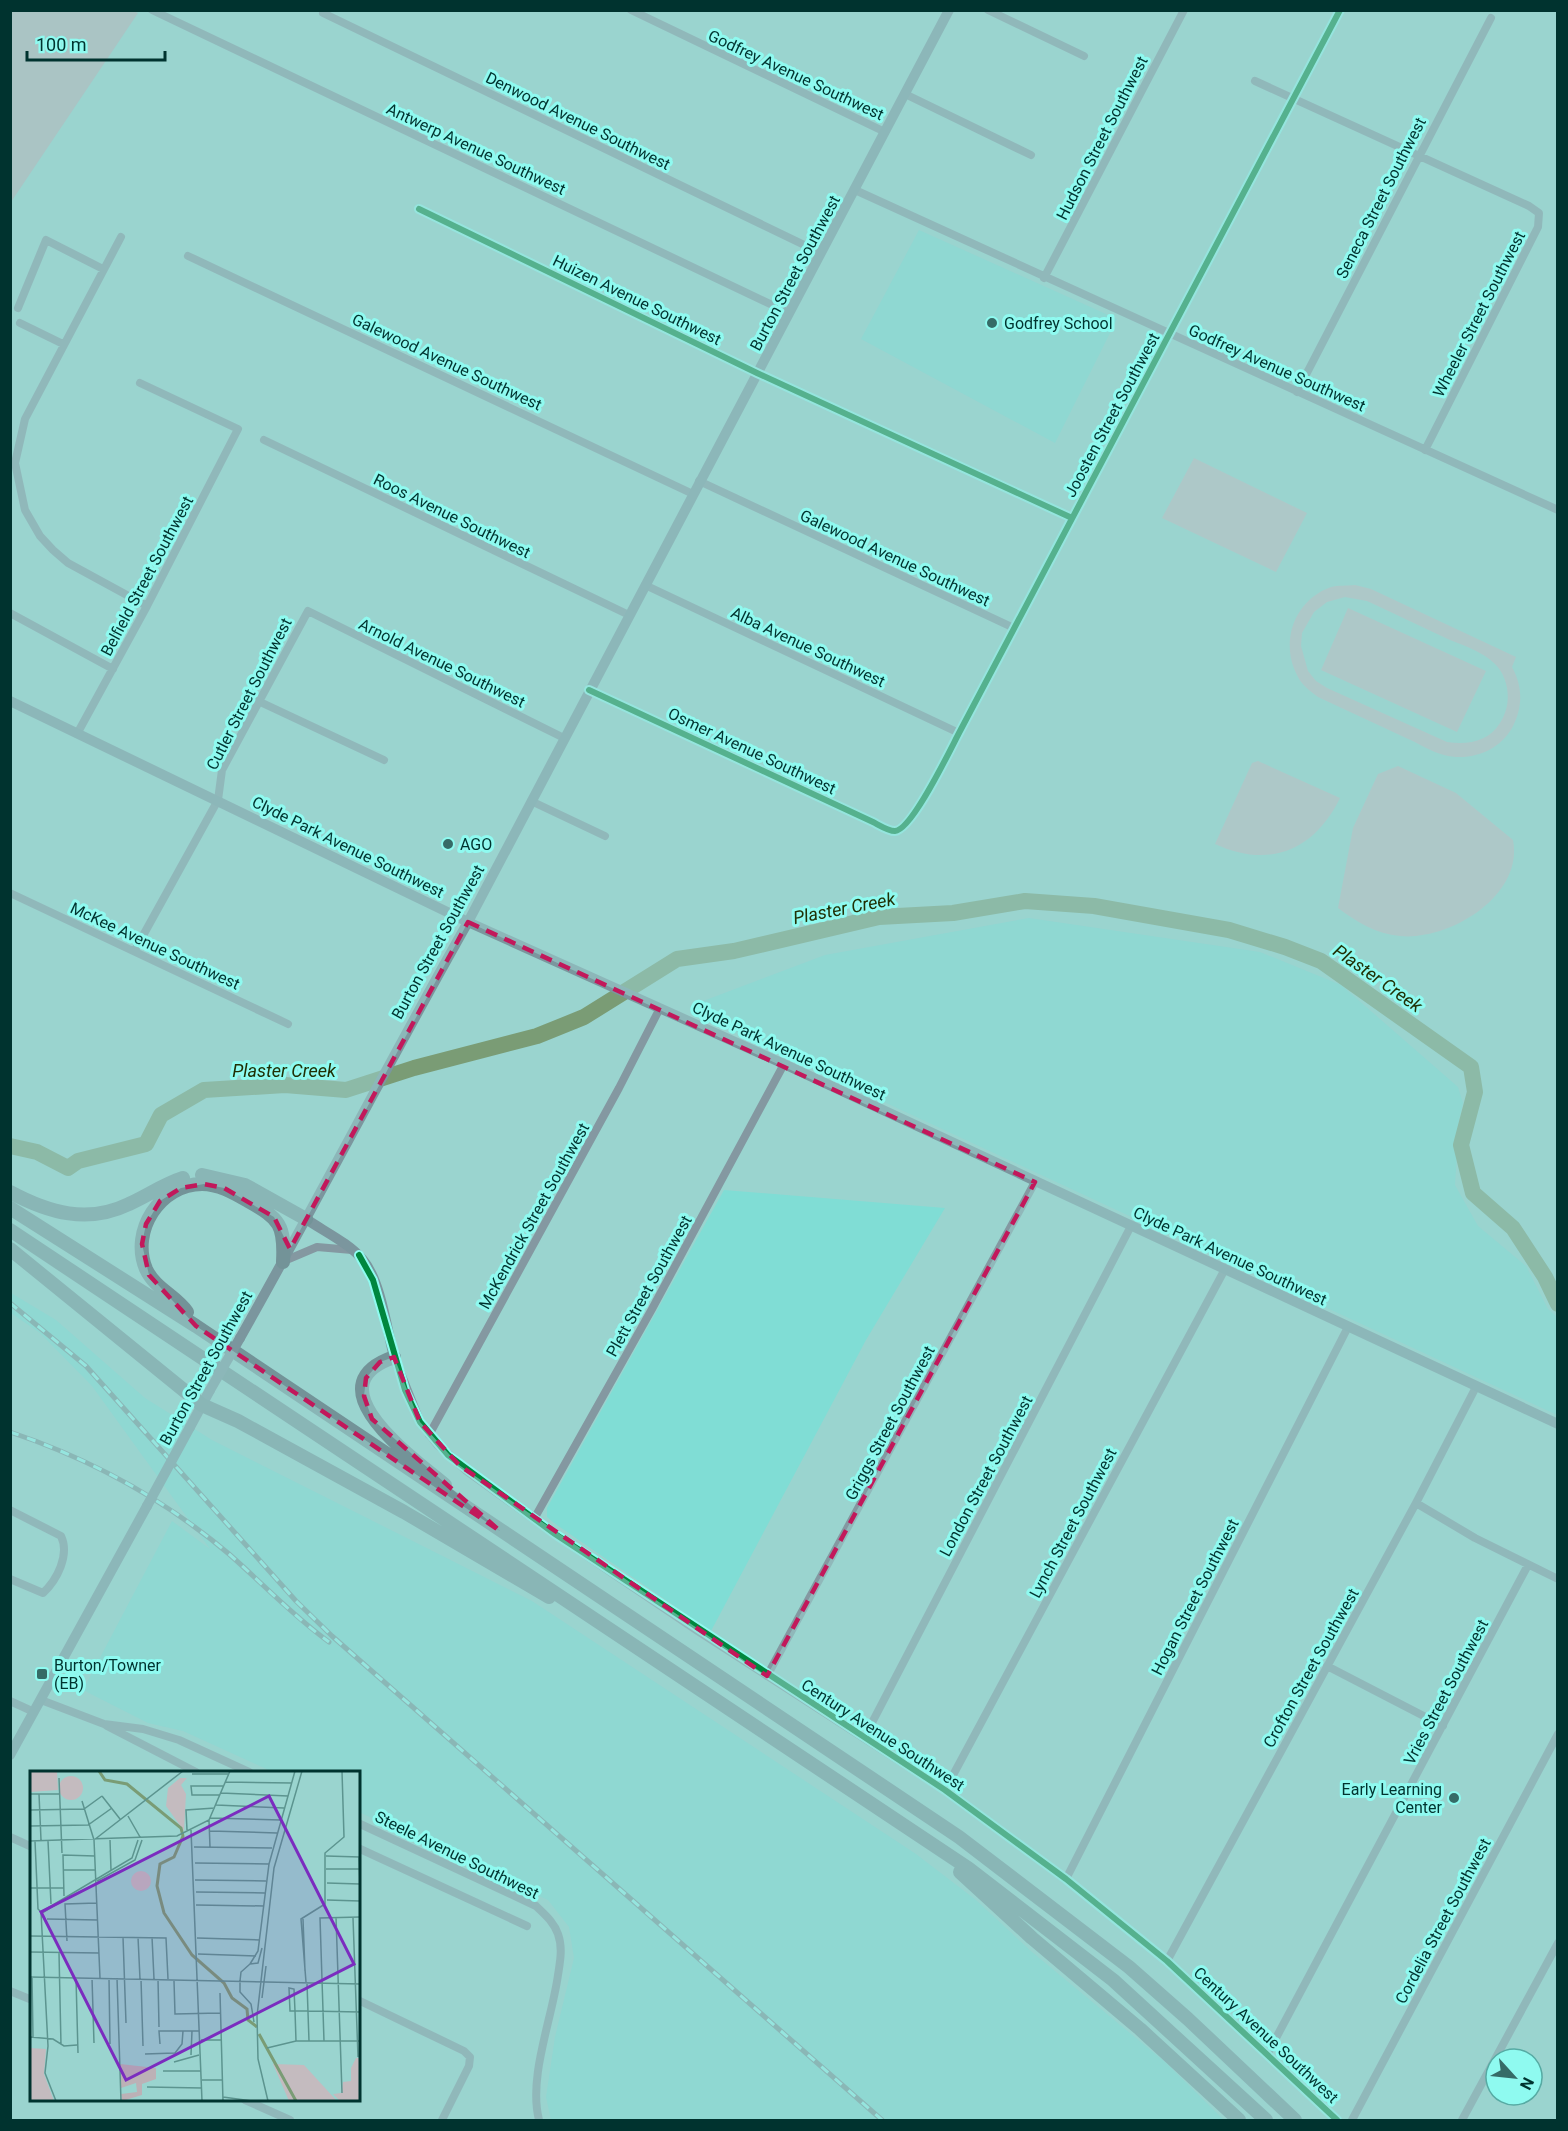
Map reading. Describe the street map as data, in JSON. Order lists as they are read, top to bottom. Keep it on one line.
{"streets":{"main road":["Burton Street Southwest","Clyde Park Avenue Southwest","Century Avenue Southwest"],"street":["Godfrey Avenue Southwest","Denwood Avenue Southwest","Hudson Street Southwest","Antwerp Avenue Southwest","Seneca Street Southwest","Huizen Avenue Southwest","Wheeler Street Southwest","Galewood Avenue Southwest","Joosten Street Southwest","Roos Avenue Southwest","Belfield Street Southwest","Alba Avenue Southwest","Arnold Avenue Southwest","Cutler Street Southwest","Osmer Avenue Southwest","McKee Avenue Southwest","McKendrick Street Southwest","Plett Street Southwest","Griggs Street Southwest","London Street Southwest","Lynch Street Southwest","Hogan Street Southwest","Crofton Street Southwest","Vries Street Southwest","Steele Avenue Southwest","Cordelia Street Southwest"]},"crossings":[["Godfrey Avenue Southwest","Hudson Street Southwest"],["Godfrey Avenue Southwest","Seneca Street Southwest"],["Godfrey Avenue Southwest","Burton Street Southwest"],["Godfrey Avenue Southwest","Wheeler Street Southwest"],["Godfrey Avenue Southwest","Joosten Street Southwest"],["Denwood Avenue Southwest","Burton Street Southwest"],["Antwerp Avenue Southwest","Burton Street Southwest"],["Seneca Street Southwest","Wheeler Street Southwest"],["Burton Street Southwest","Huizen Avenue Southwest"],["Burton Street Southwest","Galewood Avenue Southwest"],["Burton Street Southwest","Roos Avenue Southwest"],["Burton Street Southwest","Alba Avenue Southwest"],["Burton Street Southwest","Arnold Avenue Southwest"],["Burton Street Southwest","Osmer Avenue Southwest"],["Burton Street Southwest","Clyde Park Avenue Southwest"],["Burton Street Southwest","Century Avenue Southwest"],["Huizen Avenue Southwest","Joosten Street Southwest"],["Galewood Avenue Southwest","Joosten Street Southwest"],["Joosten Street Southwest","Alba Avenue Southwest"],["Joosten Street Southwest","Osmer Avenue Southwest"],["Belfield Street Southwest","Clyde Park Avenue Southwest"],["Arnold Avenue Southwest","Cutler Street Southwest"],["Cutler Street Southwest","Clyde Park Avenue Southwest"],["Cutler Street Southwest","McKee Avenue Southwest"],["Clyde Park Avenue Southwest","McKendrick Street Southwest"],["Clyde Park Avenue Southwest","Plett Street Southwest"],["Clyde Park Avenue Southwest","Griggs Street Southwest"],["Clyde Park Avenue Southwest","London Street Southwest"],["Clyde Park Avenue Southwest","Lynch Street Southwest"],["Clyde Park Avenue Southwest","Hogan Street Southwest"],["Clyde Park Avenue Southwest","Crofton Street Southwest"],["McKendrick Street Southwest","Century Avenue Southwest"],["Plett Street Southwest","Century Avenue Southwest"],["Griggs Street Southwest","Century Avenue Southwest"],["London Street Southwest","Century Avenue Southwest"],["Lynch Street Southwest","Century Avenue Southwest"],["Hogan Street Southwest","Century Avenue Southwest"],["Crofton Street Southwest","Century Avenue Southwest"],["Vries Street Southwest","Century Avenue Southwest"]],"water":["Plaster Creek"],"places":{"other":["Godfrey School","AGO","Early Learning Center"],"transit":["Burton/Towner (EB)"]},"scale_bar":"100 m","north":"bottom right"}
